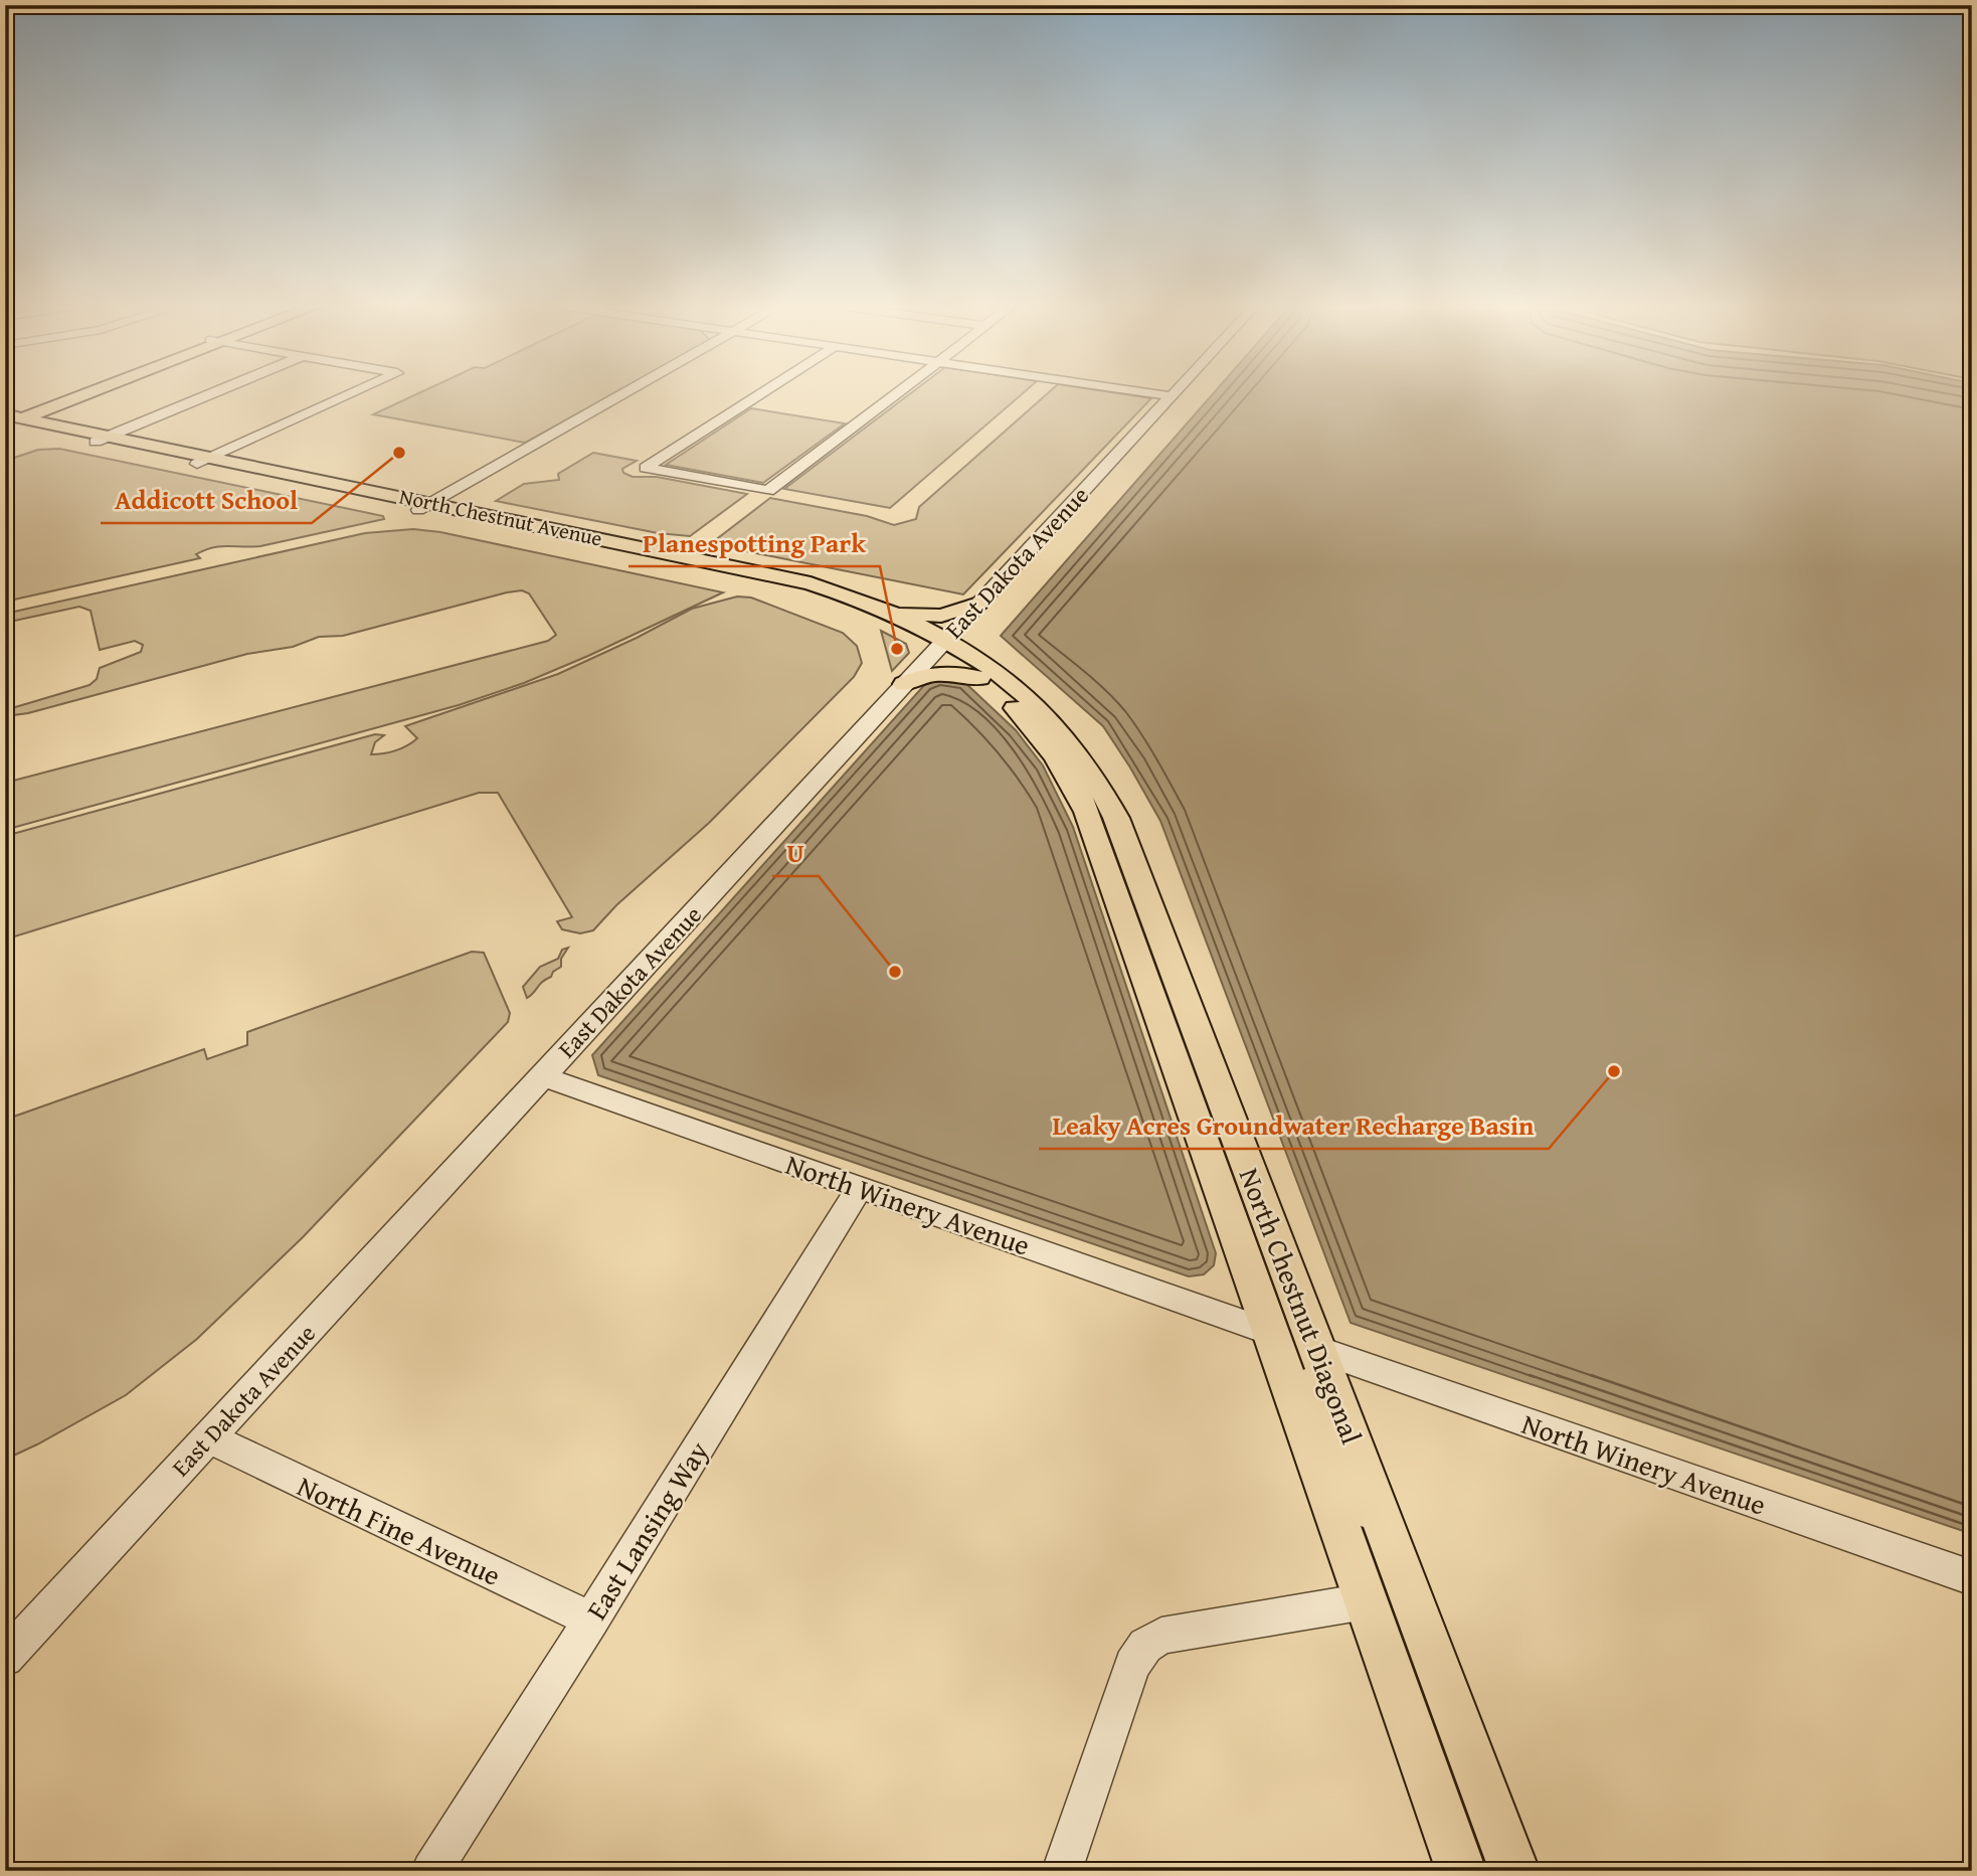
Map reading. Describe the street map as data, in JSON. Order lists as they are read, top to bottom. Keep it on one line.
{"streets":{"main road":["North Chestnut Avenue","North Chestnut Diagonal"],"street":["East Dakota Avenue","North Winery Avenue","North Fine Avenue","East Lansing Way"]},"crossings":[["North Chestnut Avenue","East Dakota Avenue"],["North Chestnut Avenue","North Chestnut Diagonal"],["East Dakota Avenue","North Winery Avenue"],["East Dakota Avenue","North Chestnut Diagonal"],["East Dakota Avenue","North Fine Avenue"],["North Winery Avenue","North Chestnut Diagonal"],["North Winery Avenue","East Lansing Way"],["North Fine Avenue","East Lansing Way"]],"places":["Addicott School","Planespotting Park","U","Leaky Acres Groundwater Recharge Basin"]}
